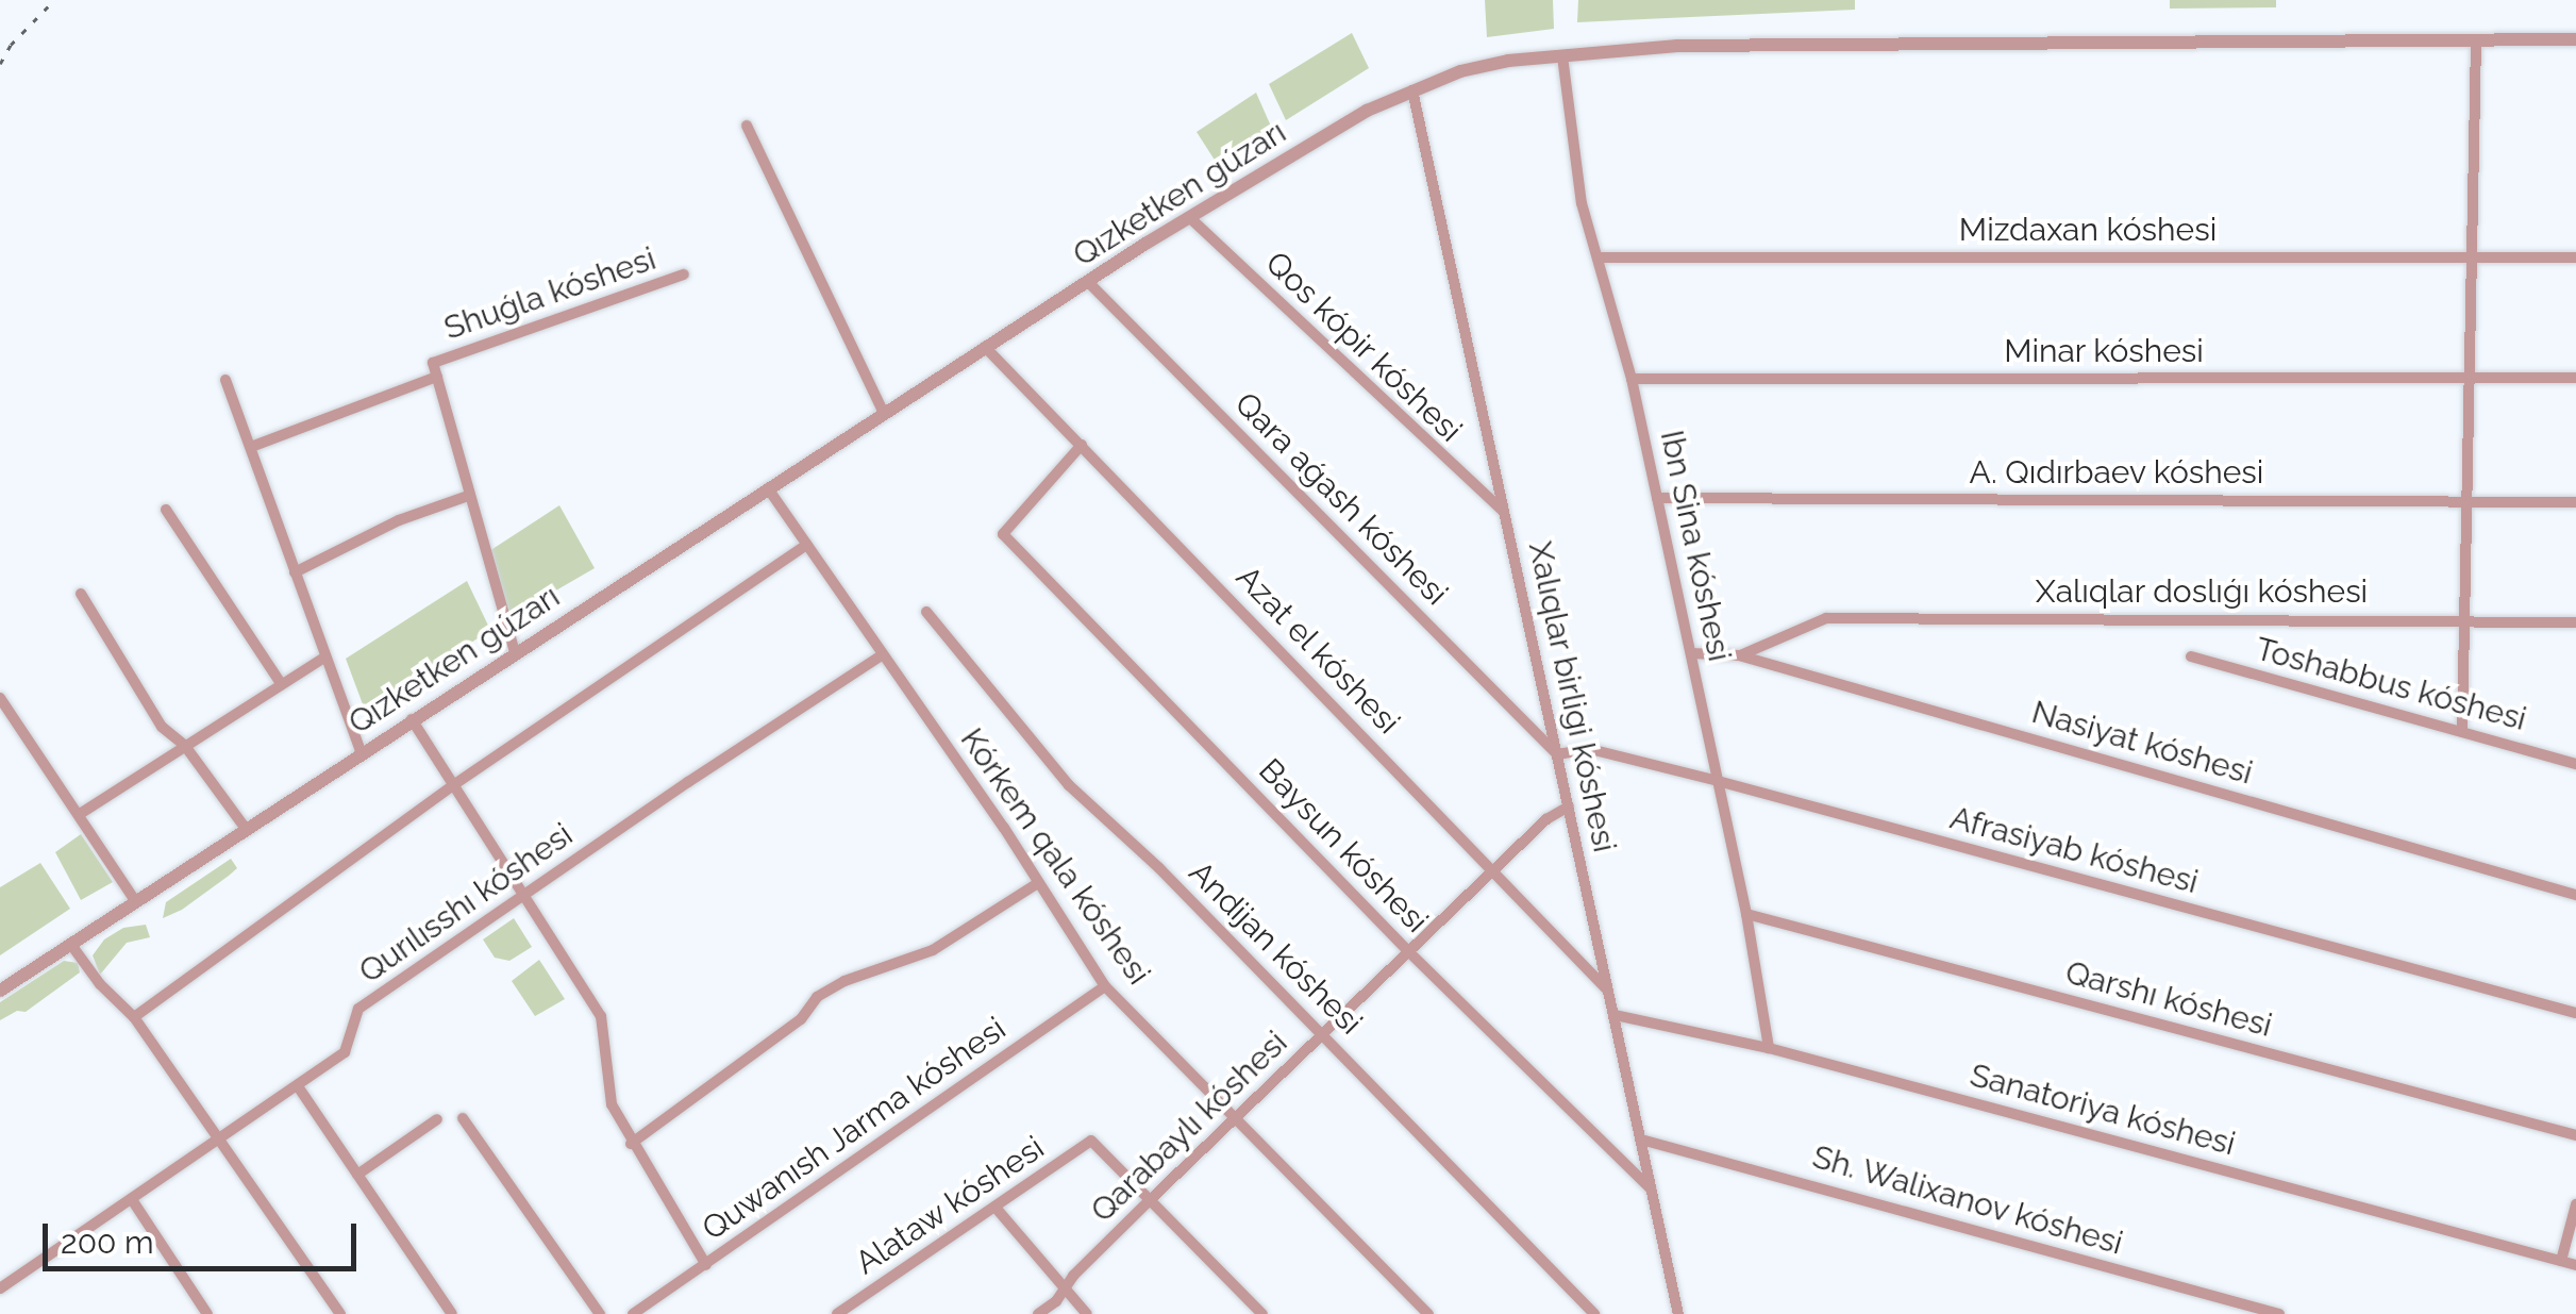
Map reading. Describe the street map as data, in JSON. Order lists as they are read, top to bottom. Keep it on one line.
{"streets":{"street":["Qızketken gúzarı","Mizdaxan kóshesi","Shuǵla kóshesi","Qos kópir kóshesi","Minar kóshesi","A. Qıdırbaev kóshesi","Qara aǵash kóshesi","Ibn Sina kóshesi","Xalıqlar doslıǵı kóshesi","Azat el kóshesi","Toshabbus kóshesi","Xalıqlar birligi kóshesi","Nasiyat kóshesi","Baysun kóshesi","Afrasiyab kóshesi","Kórkem qala kóshesi","Qurılısshı kóshesi","Andijan kóshesi","Qarshı kóshesi","Sanatoriya kóshesi","Qarabaylı kóshesi","Quwanısh Jarma kóshesi","Sh. Walixanov kóshesi","Alataw kóshesi"]},"crossings":[["Qızketken gúzarı","Qos kópir kóshesi"],["Qızketken gúzarı","Qara aǵash kóshesi"],["Qızketken gúzarı","Ibn Sina kóshesi"],["Qızketken gúzarı","Azat el kóshesi"],["Qızketken gúzarı","Xalıqlar birligi kóshesi"],["Qızketken gúzarı","Kórkem qala kóshesi"],["Mizdaxan kóshesi","Ibn Sina kóshesi"],["Qos kópir kóshesi","Xalıqlar birligi kóshesi"],["Minar kóshesi","Ibn Sina kóshesi"],["A. Qıdırbaev kóshesi","Ibn Sina kóshesi"],["Qara aǵash kóshesi","Xalıqlar birligi kóshesi"],["Qara aǵash kóshesi","Afrasiyab kóshesi"],["Ibn Sina kóshesi","Nasiyat kóshesi"],["Ibn Sina kóshesi","Afrasiyab kóshesi"],["Ibn Sina kóshesi","Qarshı kóshesi"],["Ibn Sina kóshesi","Sanatoriya kóshesi"],["Xalıqlar doslıǵı kóshesi","Nasiyat kóshesi"],["Azat el kóshesi","Xalıqlar birligi kóshesi"],["Azat el kóshesi","Baysun kóshesi"],["Azat el kóshesi","Qarabaylı kóshesi"],["Xalıqlar birligi kóshesi","Baysun kóshesi"],["Xalıqlar birligi kóshesi","Afrasiyab kóshesi"],["Xalıqlar birligi kóshesi","Sanatoriya kóshesi"],["Xalıqlar birligi kóshesi","Qarabaylı kóshesi"],["Xalıqlar birligi kóshesi","Sh. Walixanov kóshesi"],["Baysun kóshesi","Qarabaylı kóshesi"],["Kórkem qala kóshesi","Qurılısshı kóshesi"],["Kórkem qala kóshesi","Qarabaylı kóshesi"],["Kórkem qala kóshesi","Quwanısh Jarma kóshesi"],["Andijan kóshesi","Qarabaylı kóshesi"],["Qarabaylı kóshesi","Alataw kóshesi"]],"scale_bar":"200 m"}
